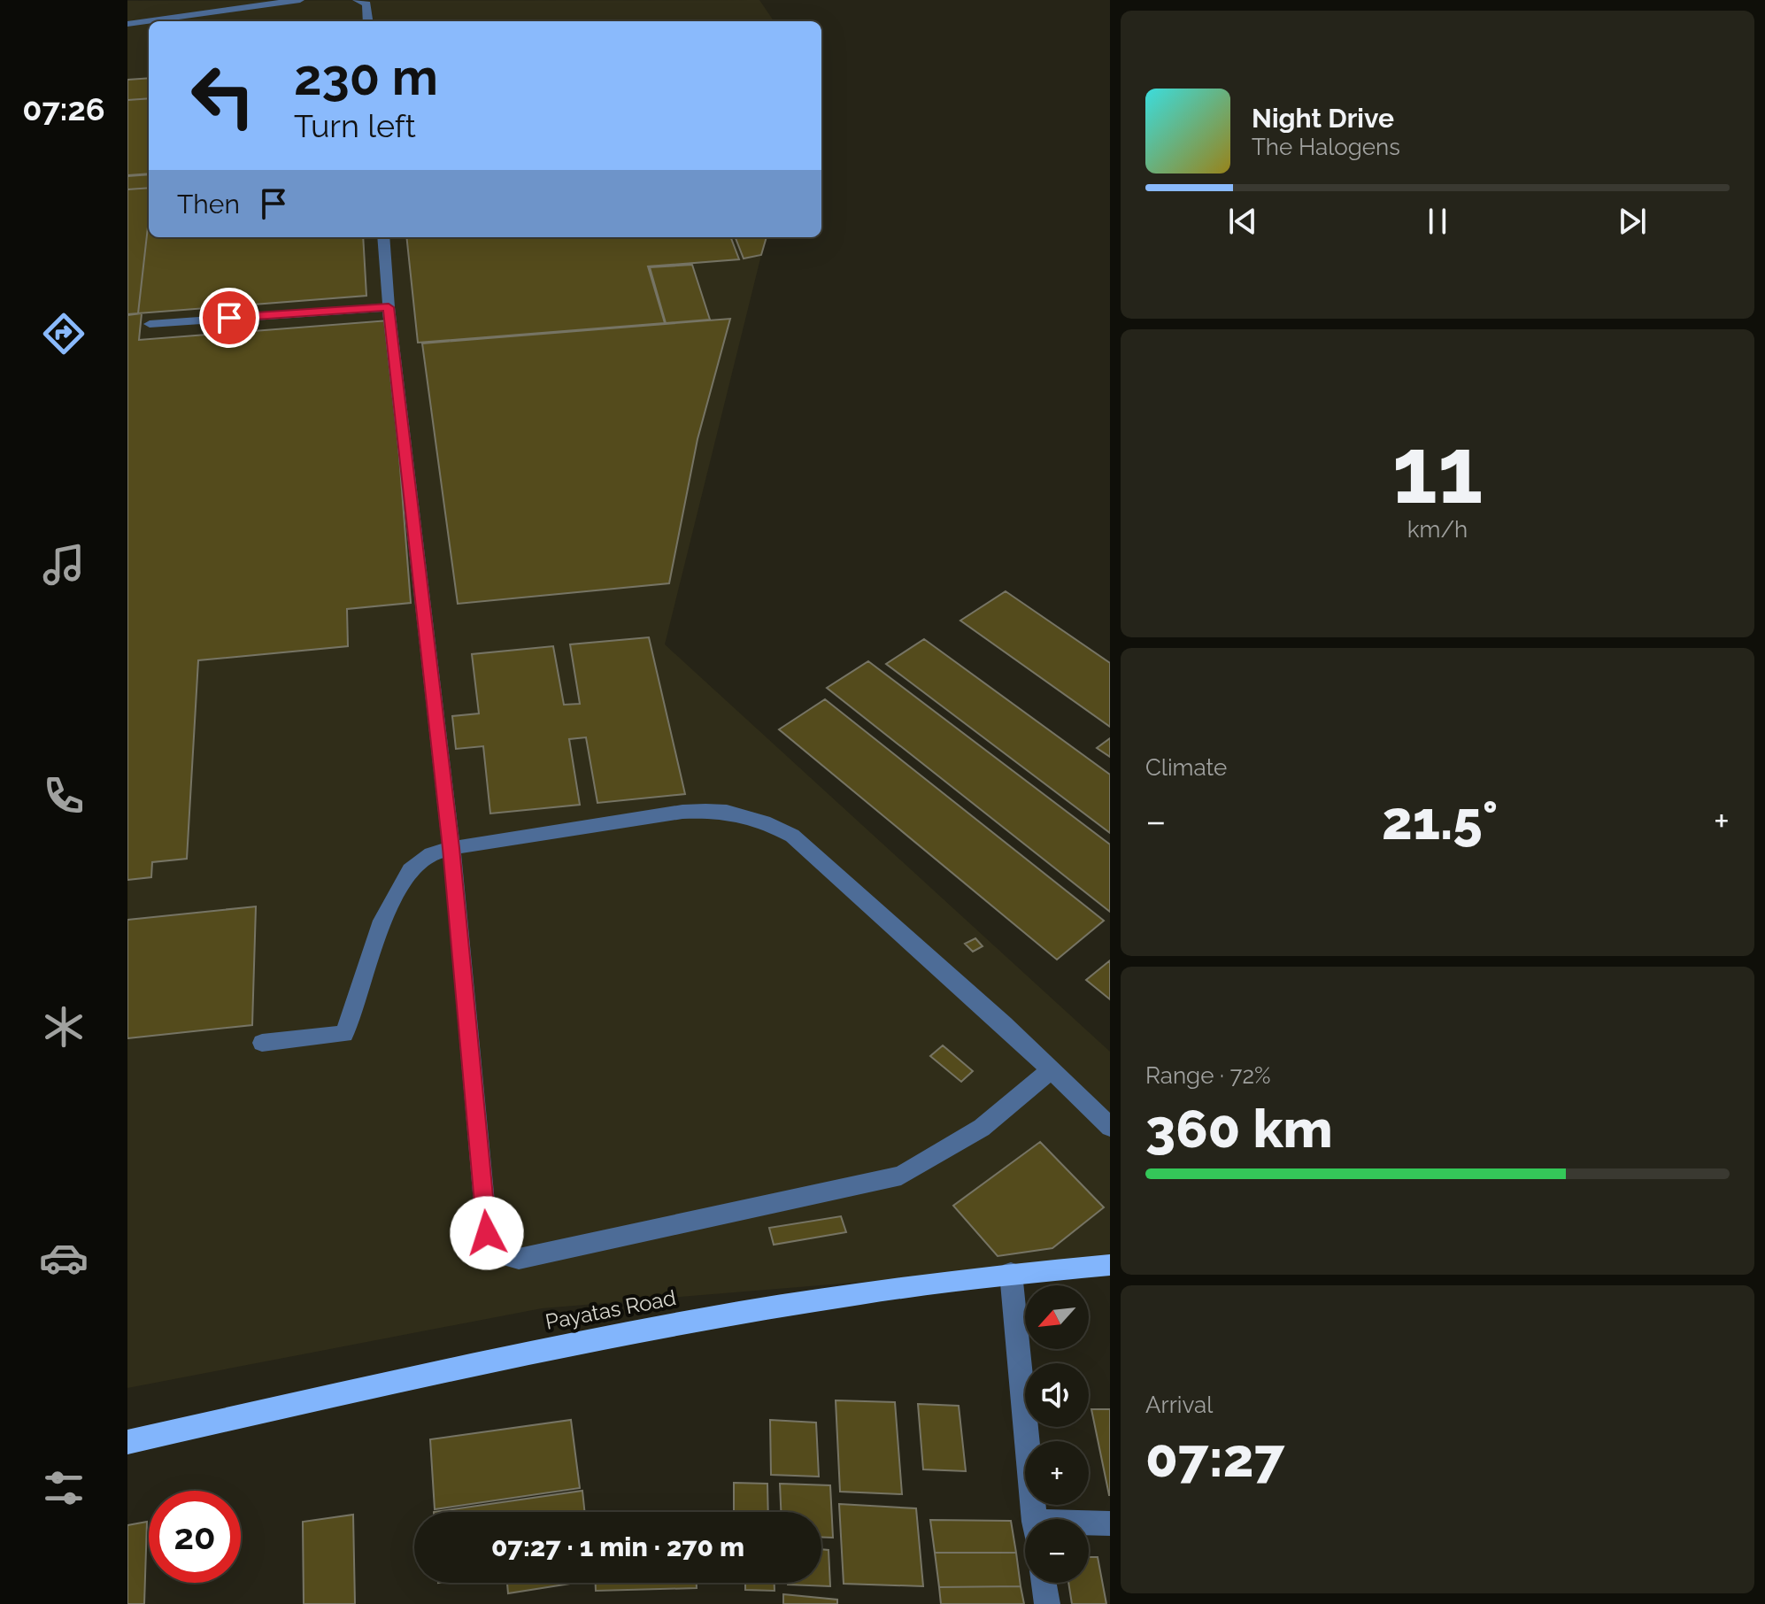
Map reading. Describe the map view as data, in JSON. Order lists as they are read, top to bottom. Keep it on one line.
{"streets":{"main road":["Payatas Road"]},"north":"bottom left","page":{"tabs":"07:26","turn":["230 m","Turn left"],"song":["Night Drive","The Halogens"],"then":"Then","tile":[["11","km/h"],"Climate",["Range · 72%","360 km"],["Arrival","07:27"]],"heat":["−","21.5°","+"],"map_buttons":["+","−"],"limit":"20","trip":"07:27 · 1 min · 270 m"}}
